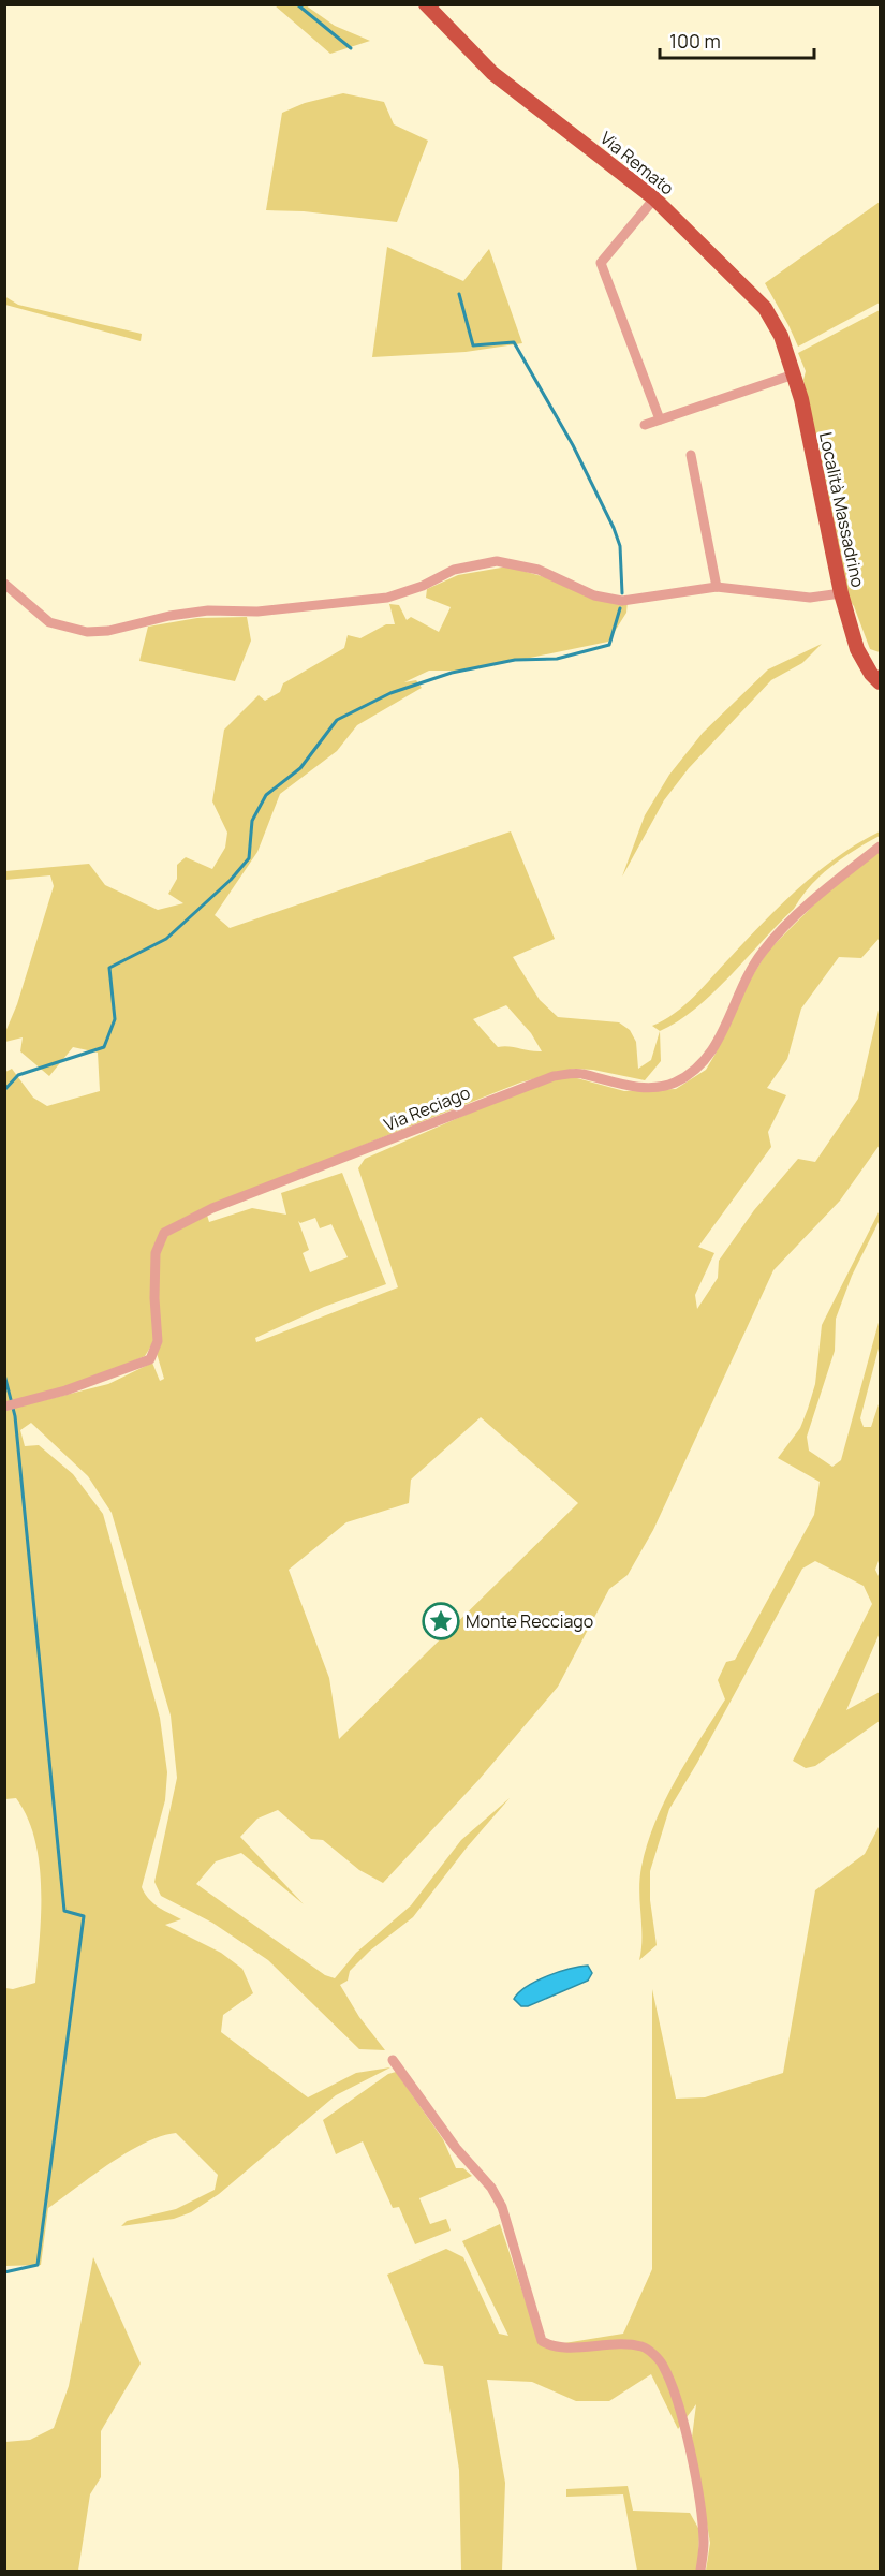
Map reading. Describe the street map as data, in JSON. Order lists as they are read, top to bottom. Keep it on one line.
{"streets":{"main road":["Via Remato","Località Massadrino"],"street":["Via Reciago"]},"crossings":[["Via Remato","Località Massadrino"]],"places":{"place":["Monte Recciago"]},"scale_bar":"100 m"}
